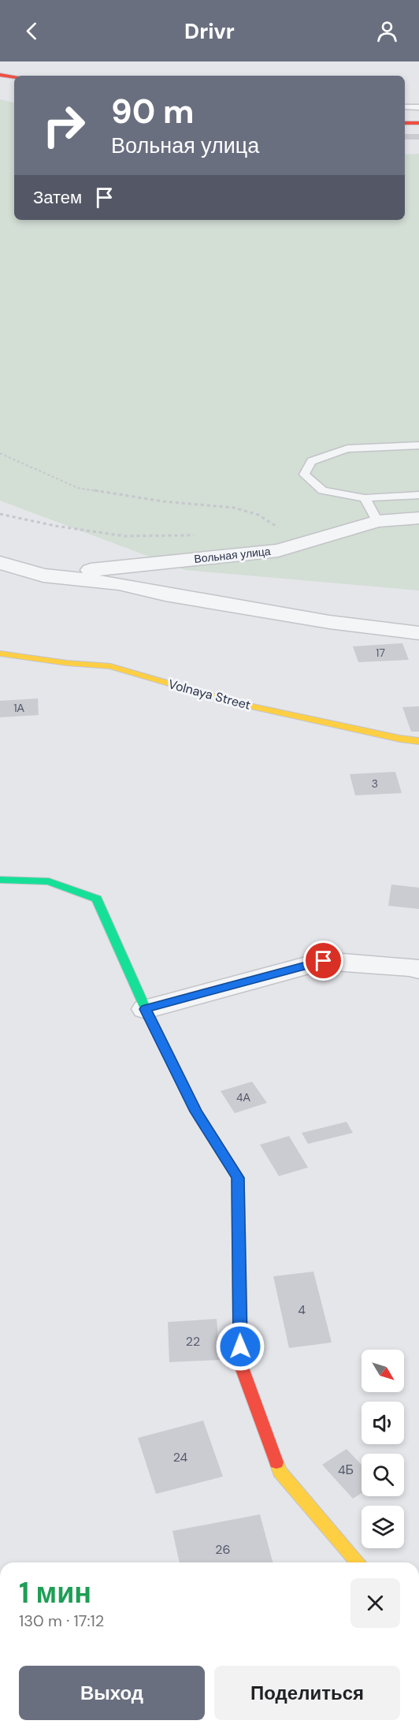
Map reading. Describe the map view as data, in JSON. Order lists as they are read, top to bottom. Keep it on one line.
{"streets":{"main road":["Volnaya Street"],"street":["Вольная улица"]},"house_numbers":["17","1А","3","4А","4","22","24","4Б","26"],"north":"bottom right","page":{"header":"Drivr","turn":["90 m","Вольная улица"],"then":"Затем","heading":["1 мин","130 m · 17:12"],"buttons":["Выход","Поделиться"]}}
